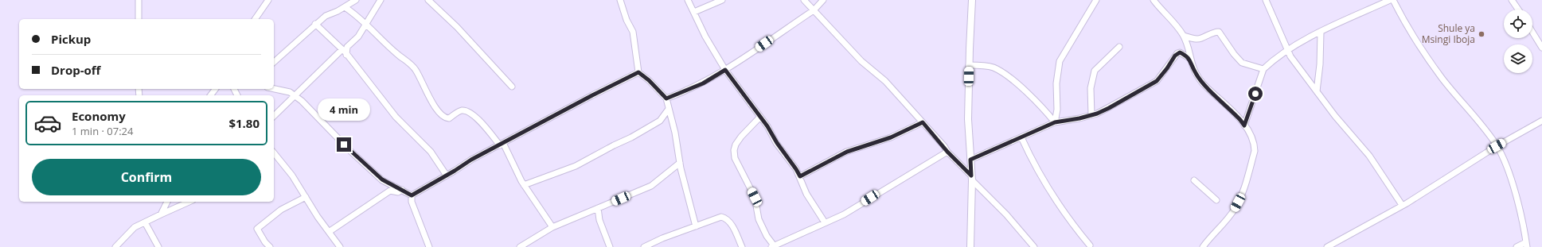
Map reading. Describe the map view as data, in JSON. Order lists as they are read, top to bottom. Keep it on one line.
{"places":["Shule ya Msingi Iboja"],"page":{"banner":["Pickup","Drop-off"],"bubble":"4 min","list":[{"name":"Economy","note":"1 min · 07:24","value":"$1.80"}],"buttons":"Confirm"}}
